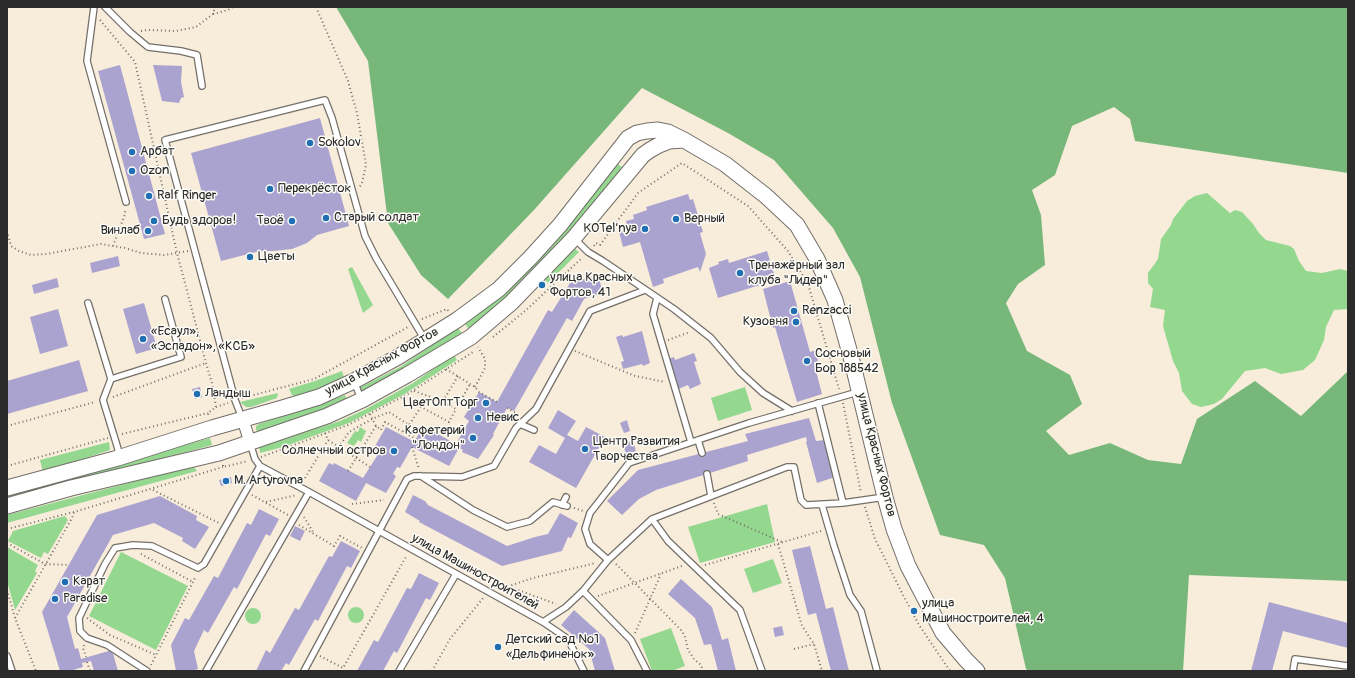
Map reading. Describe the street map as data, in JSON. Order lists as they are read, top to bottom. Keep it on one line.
{"streets":{"street":["улица Красных Фортов"],"lane":["улица Машиностроителей"]},"crossings":[["улица Красных Фортов","улица Машиностроителей"]],"places":["Sokolov","Арбат","Ozon","Перекрёсток","Ralf Ringer","Старый солдат","Верный","Будь здоров!","Твоё","KOTel’nya","Винлаб","Цветы","Тренажёрный зал клуба \"Лидер\"","улица Красных Фортов, 41","Renzacci","Кузовня","«Есаул», «Эспадон», «КСБ»","Сосновый Бор 188542","Ландыш","ЦветОптТорг","Невис","Кафетерий \"Лондон\"","Центр Развития Творчества","Солнечный остров","M. Artyrovna","Карат","Paradise","улица Машиностроителей, 4","Детский сад №1 «Дельфиненок»"]}
